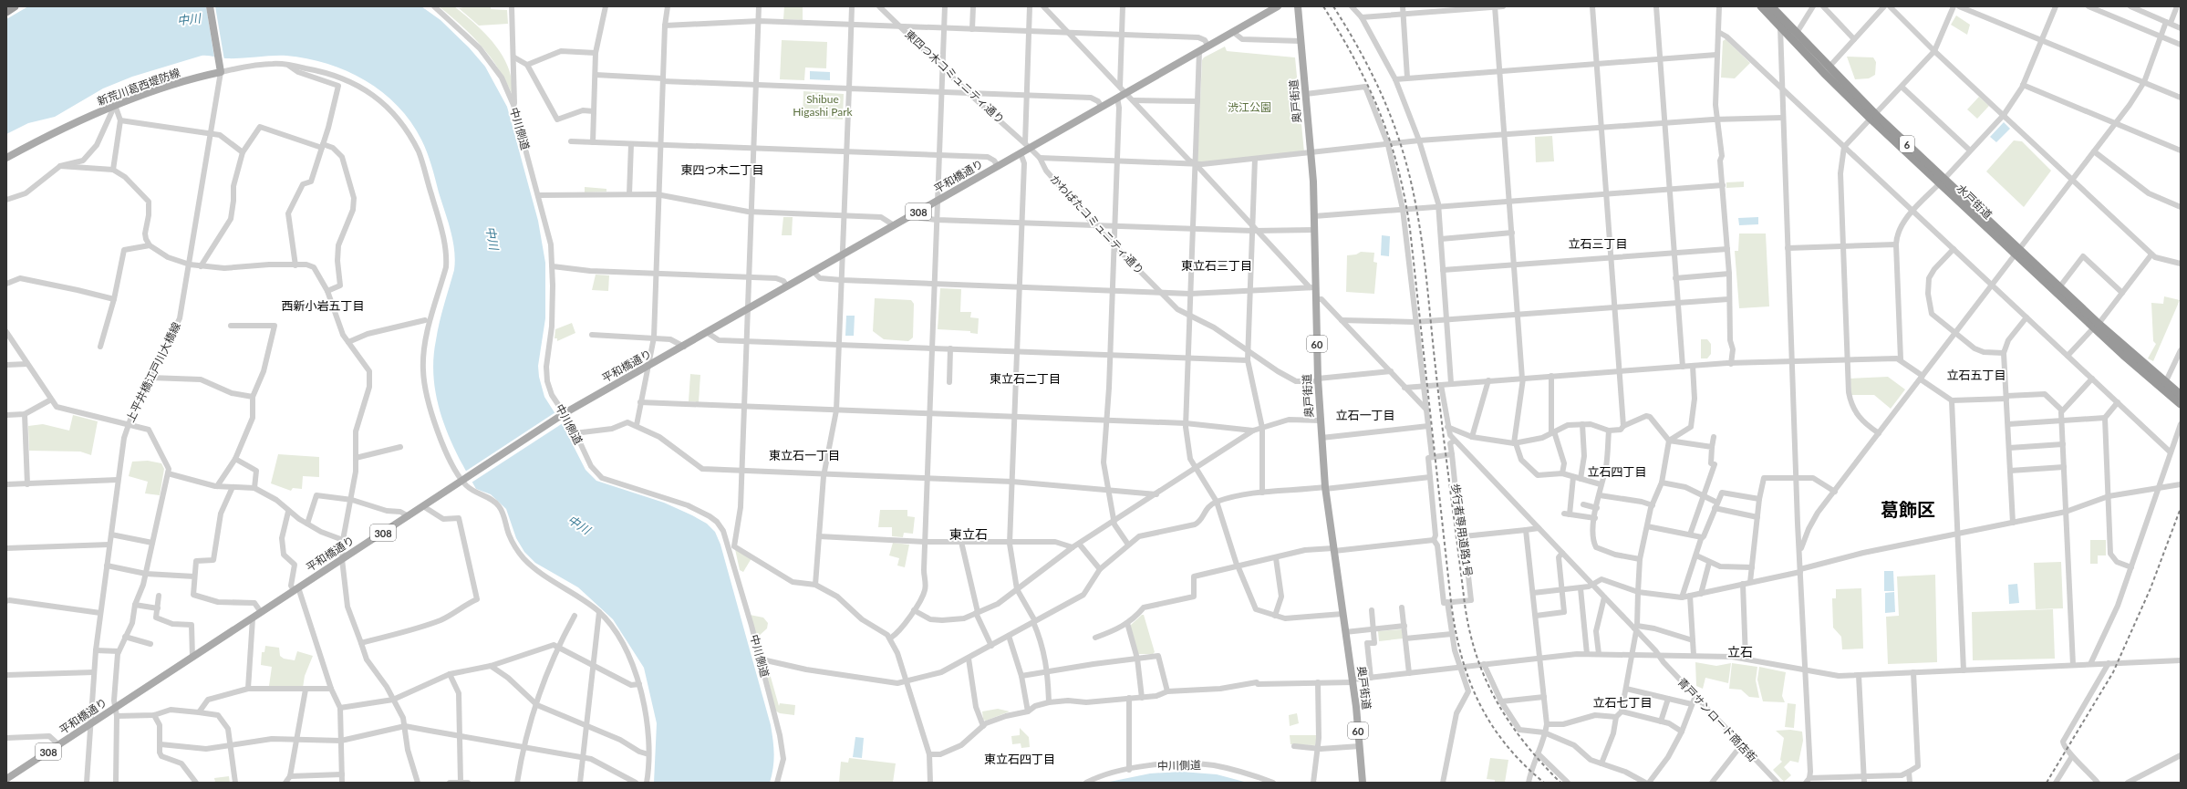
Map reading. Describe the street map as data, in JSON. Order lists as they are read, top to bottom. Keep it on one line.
{"streets":{"highway":["6","水戸街道"],"main road":["新荒川葛西堤防線","奥戸街道","平和橋通り","308","60"],"street":["東四つ木コミュニティ通り","中川側道","かわばたコミュニティ通り","上平井橋江戸川大橋線","歩行者専用道路1号","青戸サンロード商店街"]},"crossings":[["東四つ木コミュニティ通り","平和橋通り"],["東四つ木コミュニティ通り","かわばたコミュニティ通り"],["新荒川葛西堤防線","上平井橋江戸川大橋線"],["奥戸街道","かわばたコミュニティ通り"],["中川側道","平和橋通り"],["平和橋通り","かわばたコミュニティ通り"],["平和橋通り","上平井橋江戸川大橋線"],["歩行者専用道路1号","青戸サンロード商店街"]],"districts":["東四つ木二丁目","立石三丁目","東立石三丁目","西新小岩五丁目","立石五丁目","東立石二丁目","立石一丁目","東立石一丁目","立石四丁目","葛飾区","東立石","立石","立石七丁目","東立石四丁目"],"water":["中川"],"parks":["Shibue Higashi Park","渋江公園"]}
